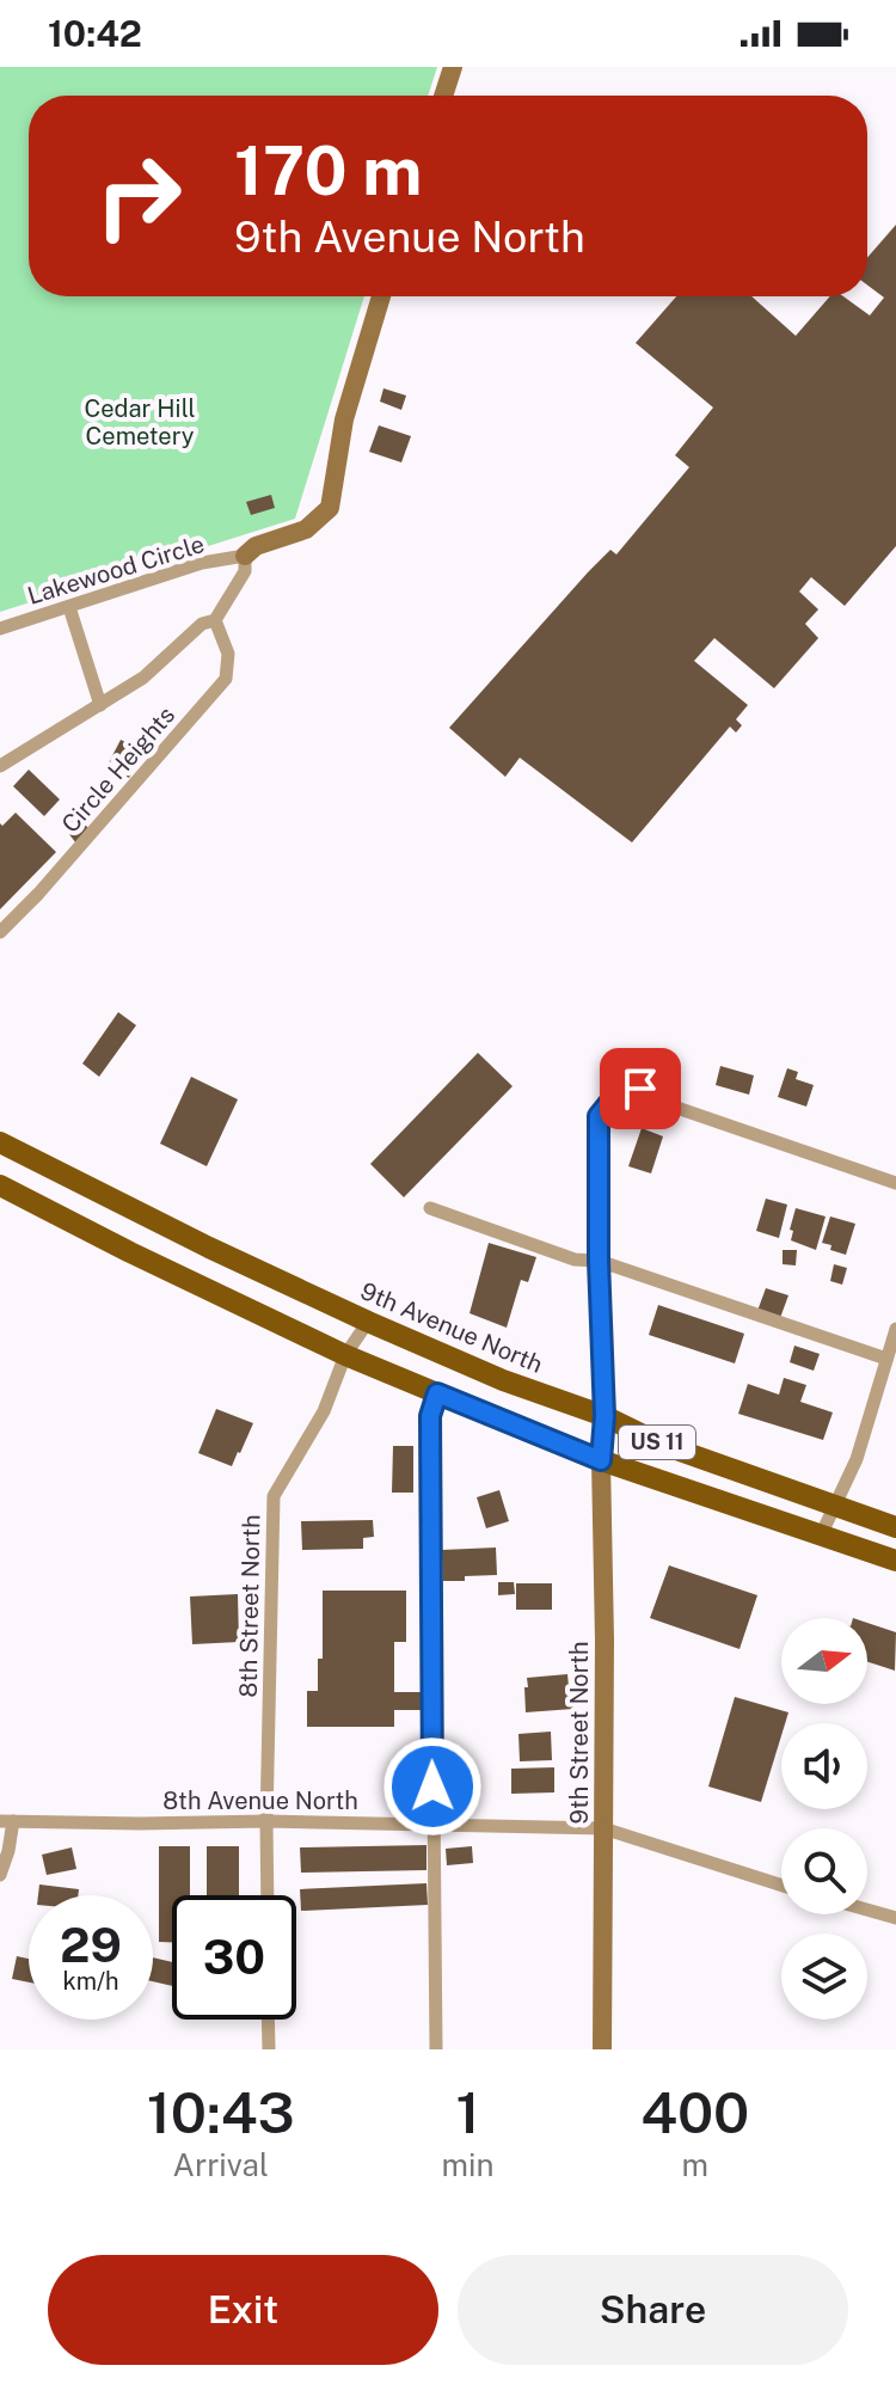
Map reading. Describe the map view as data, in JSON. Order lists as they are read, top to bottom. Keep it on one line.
{"streets":{"main road":["9th Avenue North","US 11"],"street":["Lakewood Circle","Circle Heights","8th Street North","9th Street North","8th Avenue North"]},"crossings":[["9th Avenue North","8th Street North"],["9th Avenue North","9th Street North"],["US 11","8th Street North"],["US 11","9th Street North"],["8th Street North","8th Avenue North"],["9th Street North","8th Avenue North"]],"parks":["Cedar Hill Cemetery"],"north":"right","page":{"status":"10:42","turn":["170 m","9th Avenue North"],"speed":"29 km/h","limit":"30","eta":["10:43","Arrival","1","min","400","m"],"buttons":["Exit","Share"]}}
